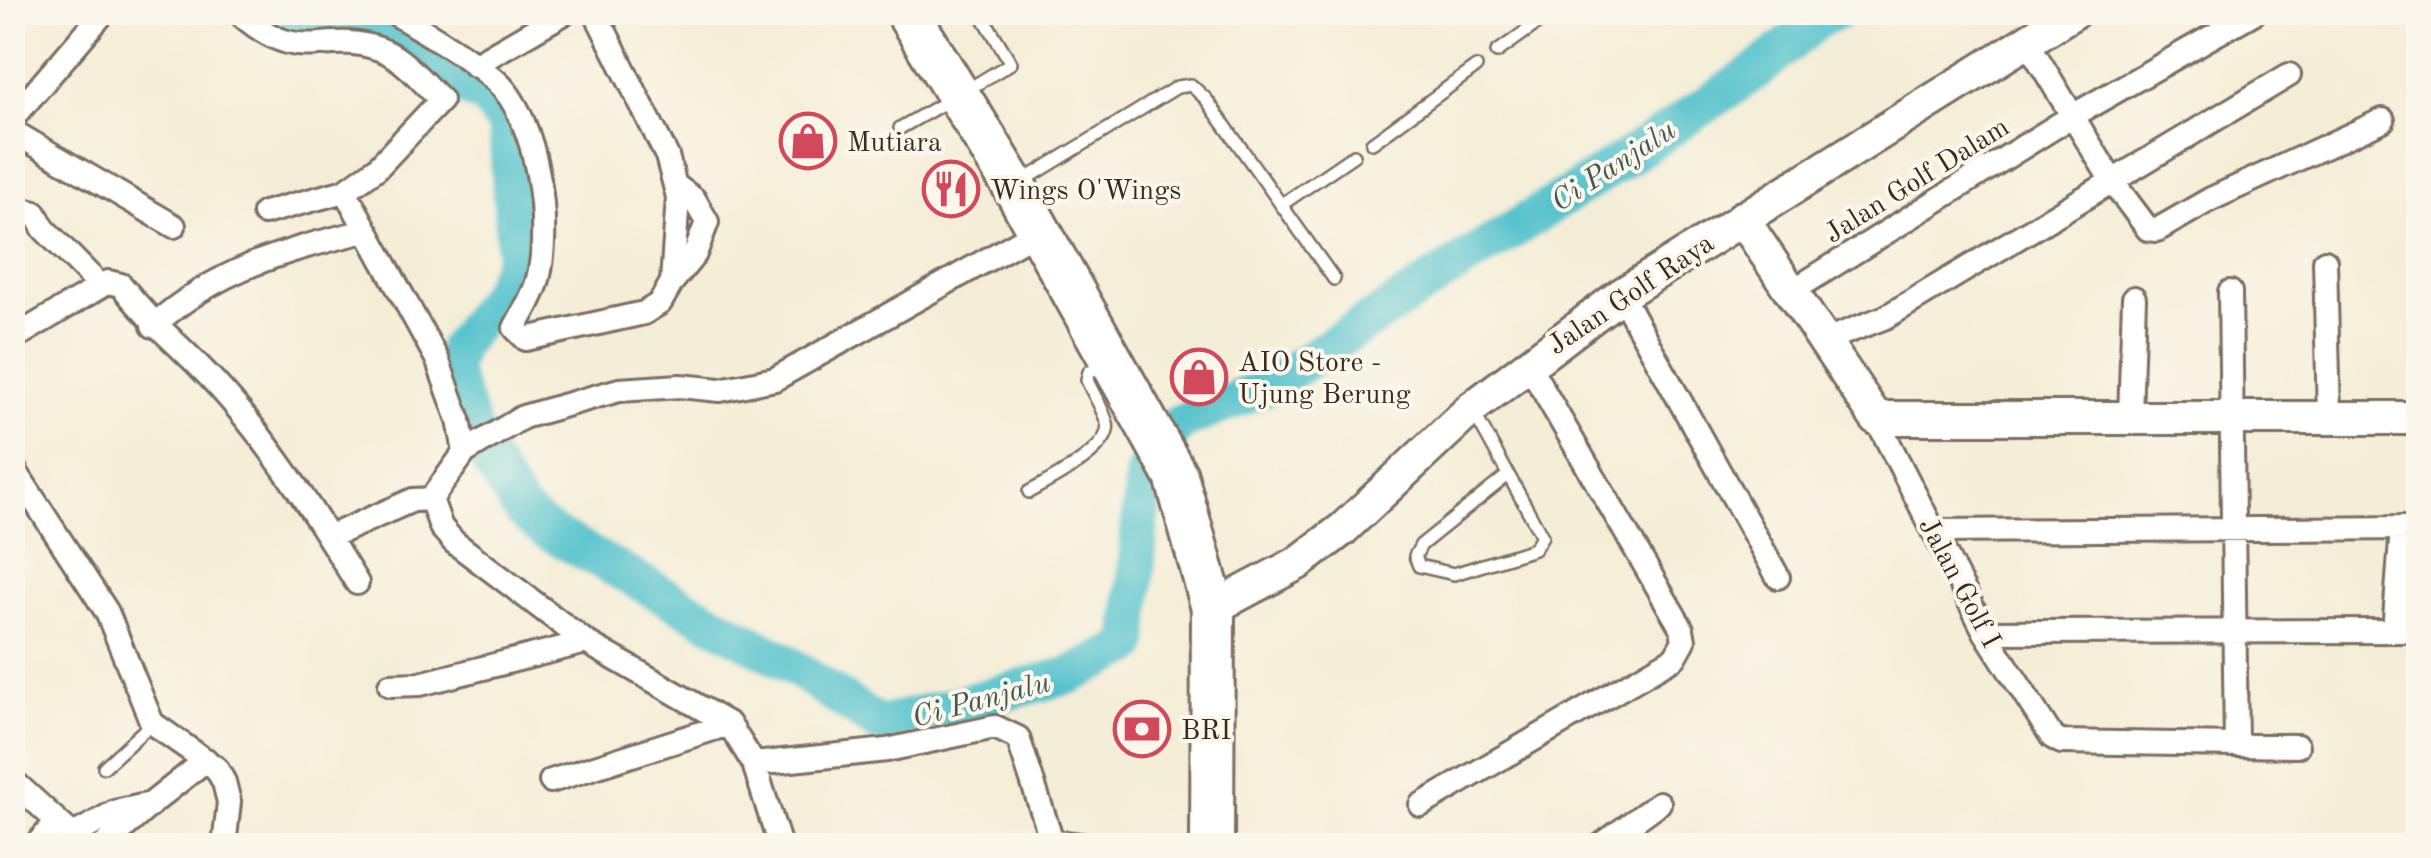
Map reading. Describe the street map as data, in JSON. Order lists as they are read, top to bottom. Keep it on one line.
{"streets":{"street":["Jalan Golf Dalam","Jalan Golf Raya","Jalan Golf I"]},"crossings":[["Jalan Golf Dalam","Jalan Golf I"],["Jalan Golf Raya","Jalan Golf I"]],"water":["Ci Panjalu"],"places":{"shop":["Mutiara","AIO Store - Ujung Berung"],"restaurant":["Wings O'Wings"],"bank":["BRI"]}}
